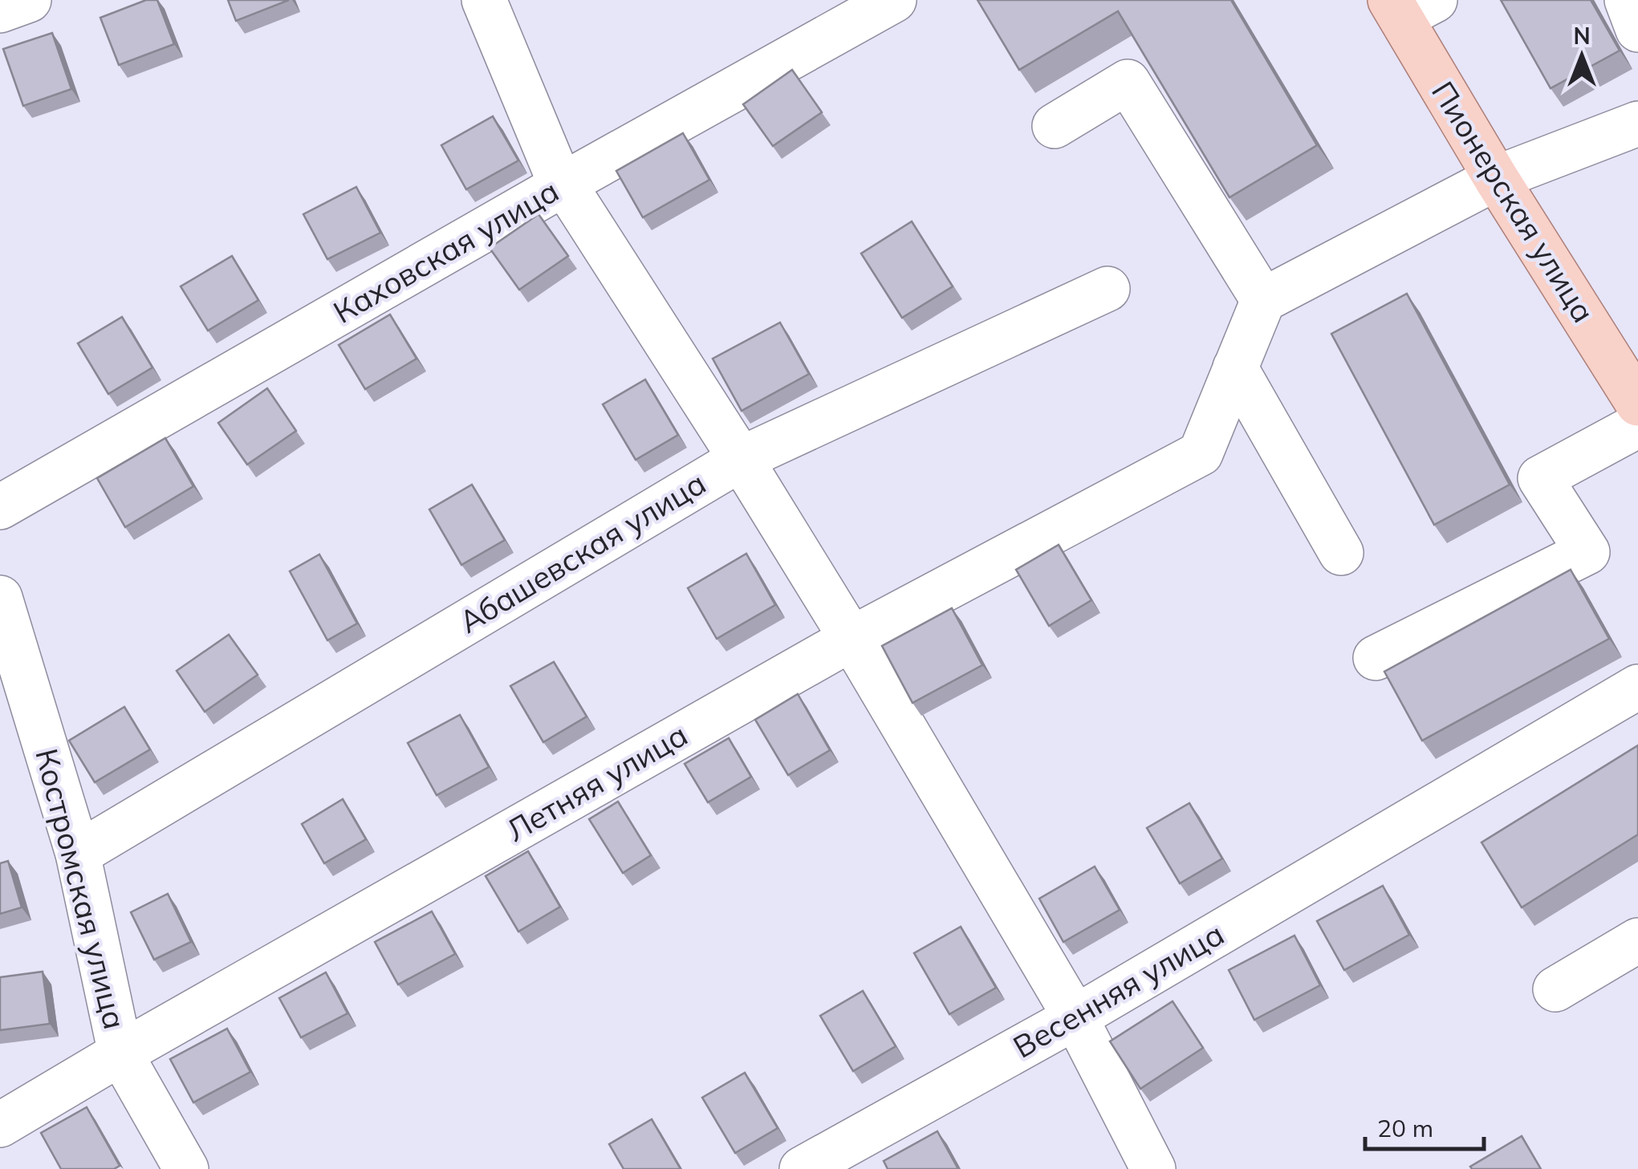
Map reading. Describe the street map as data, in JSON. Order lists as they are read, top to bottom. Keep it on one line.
{"streets":{"main road":["Пионерская улица"],"street":["Каховская улица","Абашевская улица","Летняя улица","Костромская улица","Весенняя улица"]},"crossings":[["Абашевская улица","Костромская улица"],["Летняя улица","Костромская улица"]],"scale_bar":"20 m","north":"top"}
